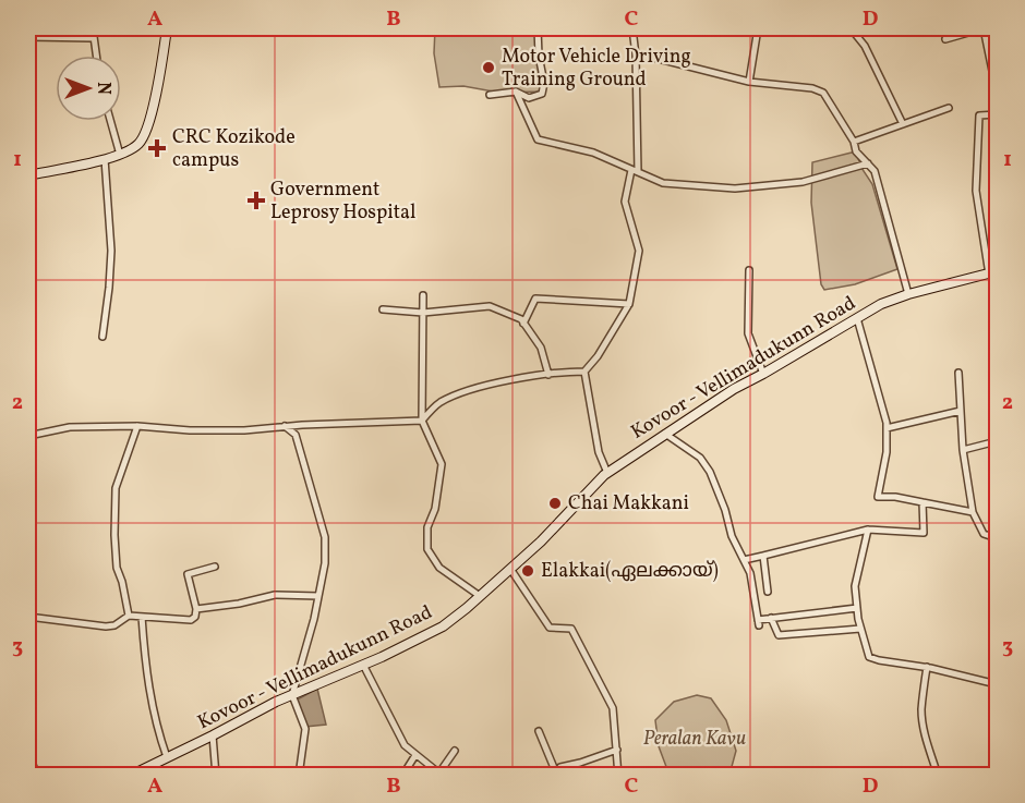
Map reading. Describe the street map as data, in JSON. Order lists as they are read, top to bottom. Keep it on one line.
{"streets":{"street":["Kovoor - Vellimadukunn Road"]},"parks":["Peralan Kavu"],"places":{"other":["Motor Vehicle Driving Training Ground","Chai Makkani","Elakkai(ഏലക്കായ്)"],"health":["CRC Kozikode campus","Government Leprosy Hospital"]},"north":"right","grid":{"columns":["A","B","C","D"],"rows":["1","2","3"]}}
